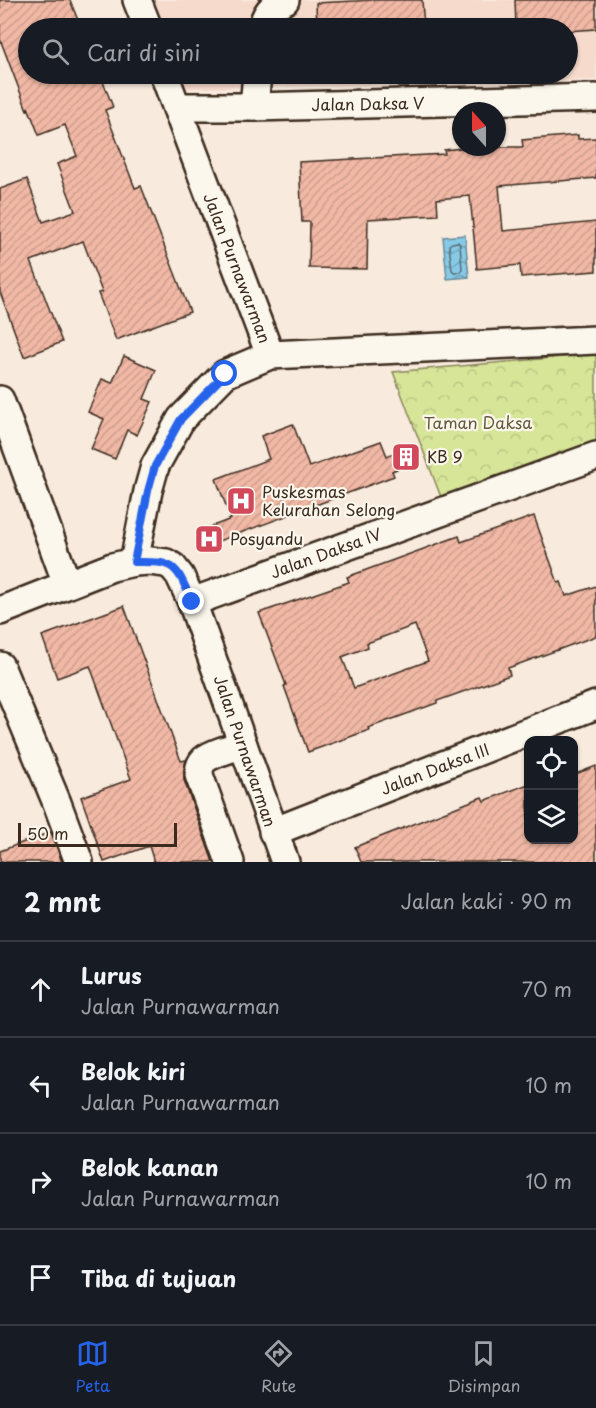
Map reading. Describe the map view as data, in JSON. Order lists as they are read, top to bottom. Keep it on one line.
{"streets":{"street":["Jalan Daksa V","Jalan Purnawarman","Jalan Daksa IV","Jalan Daksa III"]},"crossings":[["Jalan Daksa V","Jalan Purnawarman"],["Jalan Purnawarman","Jalan Daksa IV"],["Jalan Purnawarman","Jalan Daksa III"]],"parks":["Taman Daksa"],"places":{"building":["KB 9"],"hospital":["Puskesmas Kelurahan Selong","Posyandu"]},"scale_bar":"50 m","north":"top","page":{"search":"Cari di sini","scale":"50 m","heading":["2 mnt","Jalan kaki · 90 m"],"list":[["Lurus","Jalan Purnawarman","70 m"],["Belok kiri","Jalan Purnawarman","10 m"],["Belok kanan","Jalan Purnawarman","10 m"],"Tiba di tujuan"],"nav":["Peta","Rute","Disimpan"]}}
